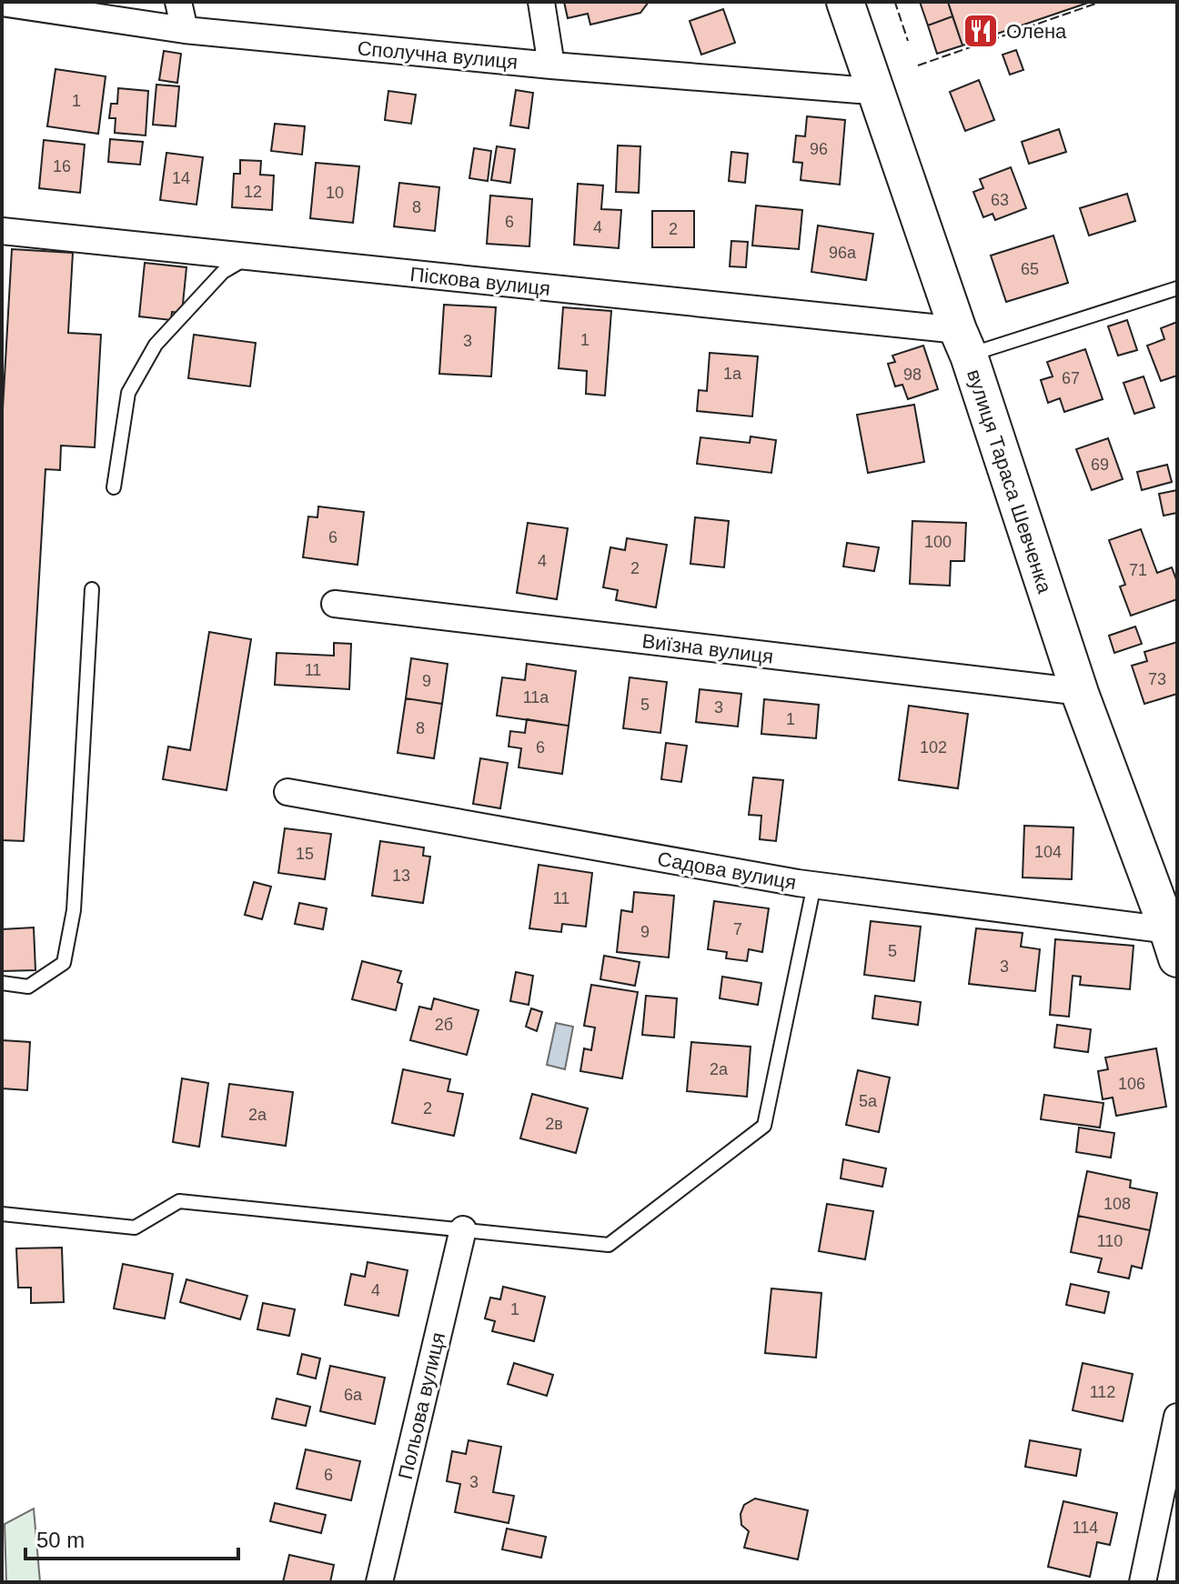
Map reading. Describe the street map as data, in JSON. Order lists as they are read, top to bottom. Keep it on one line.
{"streets":{"street":["Сполучна вулиця","Піскова вулиця","вулиця Тараса Шевченка","Виїзна вулиця","Садова вулиця","Польова вулиця"]},"crossings":[["Сполучна вулиця","вулиця Тараса Шевченка"],["Піскова вулиця","вулиця Тараса Шевченка"],["вулиця Тараса Шевченка","Виїзна вулиця"],["вулиця Тараса Шевченка","Садова вулиця"]],"places":{"restaurant":["Олена"]},"house_numbers":["1","96","16","14","12","10","63","8","6","4","2","96а","65","1","3","1а","98","67","69","6","100","4","2","71","11","73","9","11а","5","3","1","8","6","102","104","15","13","11","7","9","5","3","2б","2а","106","5а","2","2а","2в","108","110","4","1","112","6а","6","3","114"],"scale_bar":"50 m"}
